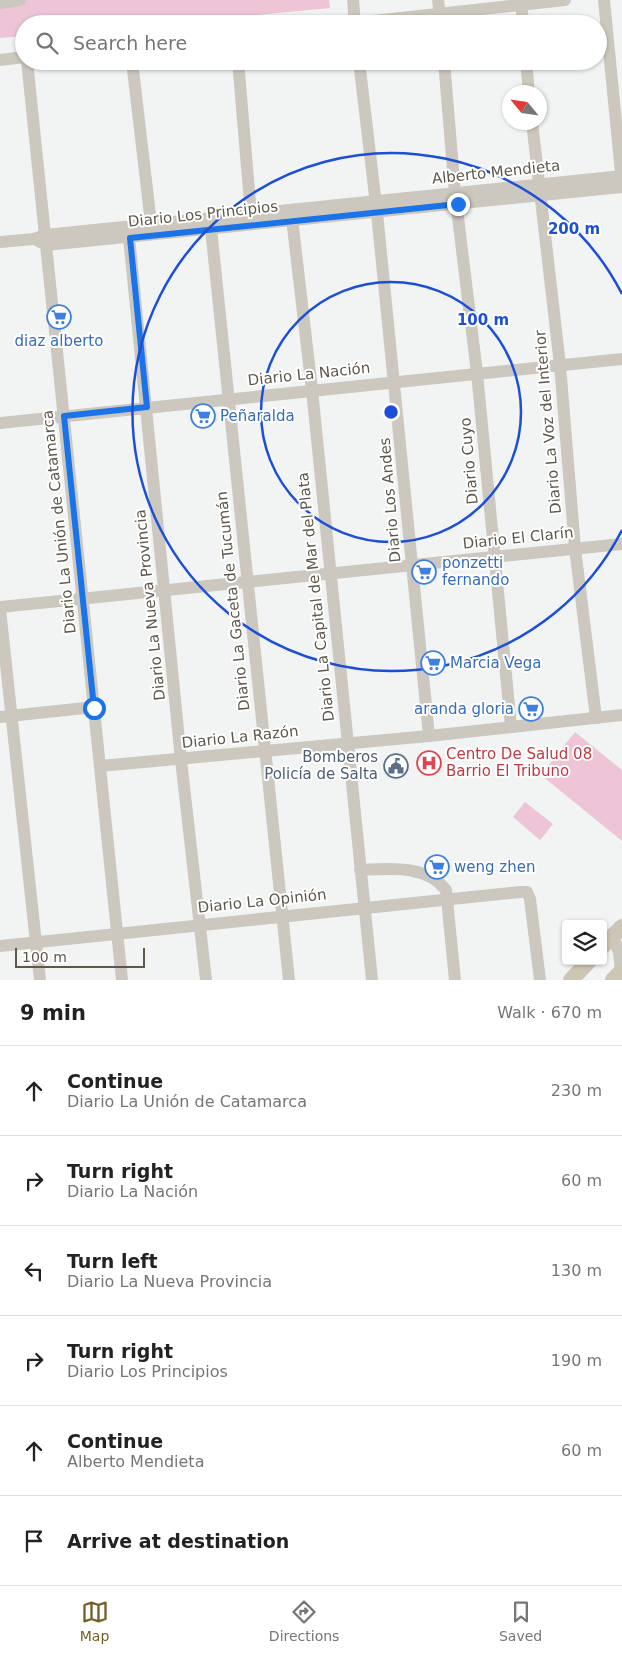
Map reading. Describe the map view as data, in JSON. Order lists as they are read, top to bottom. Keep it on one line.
{"streets":{"street":["Alberto Mendieta","Diario Los Principios","Diario La Nación","Diario La Voz del Interior","Diario Cuyo","Diario Los Andes","Diario La Unión de Catamarca","Diario El Clarín","Diario La Capital de Mar del Plata","Diario La Gaceta de Tucumán","Diario La Nueva Provincia","Diario La Razón","Diario La Opinión"]},"crossings":[["Alberto Mendieta","Diario Los Principios"],["Alberto Mendieta","Diario La Voz del Interior"],["Alberto Mendieta","Diario Cuyo"],["Alberto Mendieta","Diario Los Andes"],["Diario Los Principios","Diario Los Andes"],["Diario Los Principios","Diario La Unión de Catamarca"],["Diario Los Principios","Diario La Capital de Mar del Plata"],["Diario Los Principios","Diario La Gaceta de Tucumán"],["Diario Los Principios","Diario La Nueva Provincia"],["Diario La Nación","Diario La Voz del Interior"],["Diario La Nación","Diario Cuyo"],["Diario La Nación","Diario Los Andes"],["Diario La Nación","Diario La Unión de Catamarca"],["Diario La Nación","Diario La Capital de Mar del Plata"],["Diario La Nación","Diario La Gaceta de Tucumán"],["Diario La Nación","Diario La Nueva Provincia"],["Diario La Voz del Interior","Diario El Clarín"],["Diario La Voz del Interior","Diario La Razón"],["Diario Cuyo","Diario El Clarín"],["Diario Cuyo","Diario La Razón"],["Diario Los Andes","Diario El Clarín"],["Diario Los Andes","Diario La Razón"],["Diario La Unión de Catamarca","Diario El Clarín"],["Diario La Unión de Catamarca","Diario La Razón"],["Diario La Unión de Catamarca","Diario La Opinión"],["Diario El Clarín","Diario La Capital de Mar del Plata"],["Diario El Clarín","Diario La Gaceta de Tucumán"],["Diario El Clarín","Diario La Nueva Provincia"],["Diario La Capital de Mar del Plata","Diario La Razón"],["Diario La Capital de Mar del Plata","Diario La Opinión"],["Diario La Gaceta de Tucumán","Diario La Razón"],["Diario La Gaceta de Tucumán","Diario La Opinión"],["Diario La Nueva Provincia","Diario La Razón"],["Diario La Nueva Provincia","Diario La Opinión"]],"places":{"supermarket":["diaz alberto","Peñaralda","ponzetti fernando","Marcia Vega","aranda gloria","weng zhen"],"hospital":["Centro De Salud 08 Barrio El Tribuno"],"public building":["Bomberos Policía de Salta"]},"scale_bar":"100 m","north":"top left","page":{"search":"Search here","scale":"100 m","heading":["9 min","Walk · 670 m"],"list":[["Continue","Diario La Unión de Catamarca","230 m"],["Turn right","Diario La Nación","60 m"],["Turn left","Diario La Nueva Provincia","130 m"],["Turn right","Diario Los Principios","190 m"],["Continue","Alberto Mendieta","60 m"],"Arrive at destination"],"nav":["Map","Directions","Saved"]},"rings":["200 m","100 m"]}
